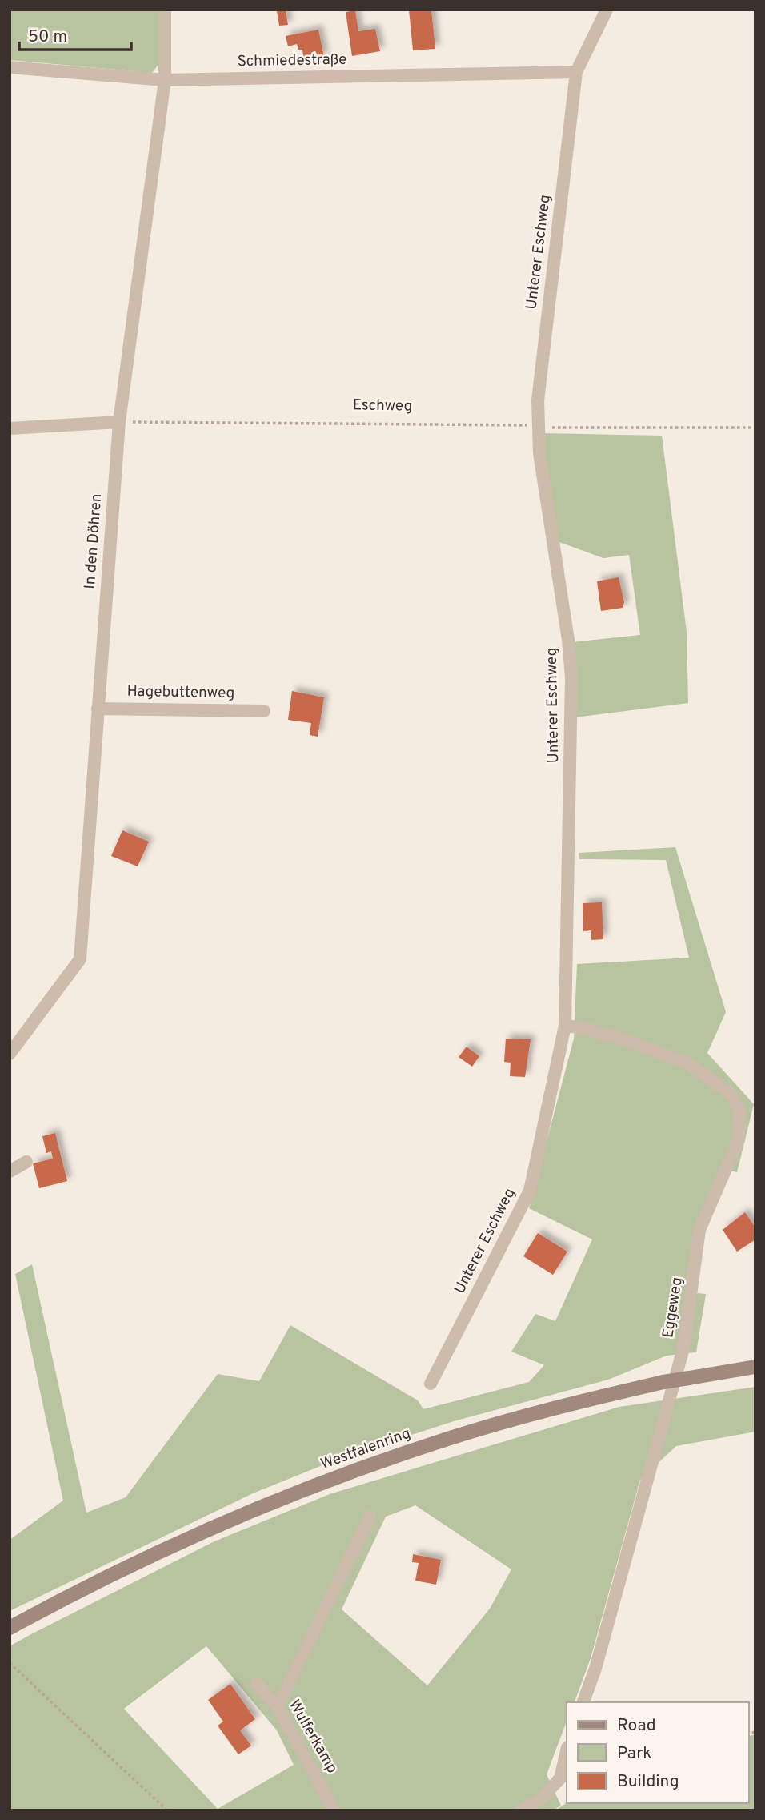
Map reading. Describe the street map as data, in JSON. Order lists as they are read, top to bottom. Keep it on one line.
{"streets":{"main road":["Westfalenring"],"street":["Schmiedestraße","Unterer Eschweg","In den Döhren","Hagebuttenweg","Eggeweg","Wulferkamp"],"path":["Eschweg"]},"crossings":[["Schmiedestraße","Unterer Eschweg"],["Schmiedestraße","In den Döhren"],["Unterer Eschweg","Eschweg"],["Unterer Eschweg","Eggeweg"],["Eschweg","In den Döhren"],["In den Döhren","Hagebuttenweg"]],"legend":["Road","Park","Building"],"scale_bar":"50 m"}
